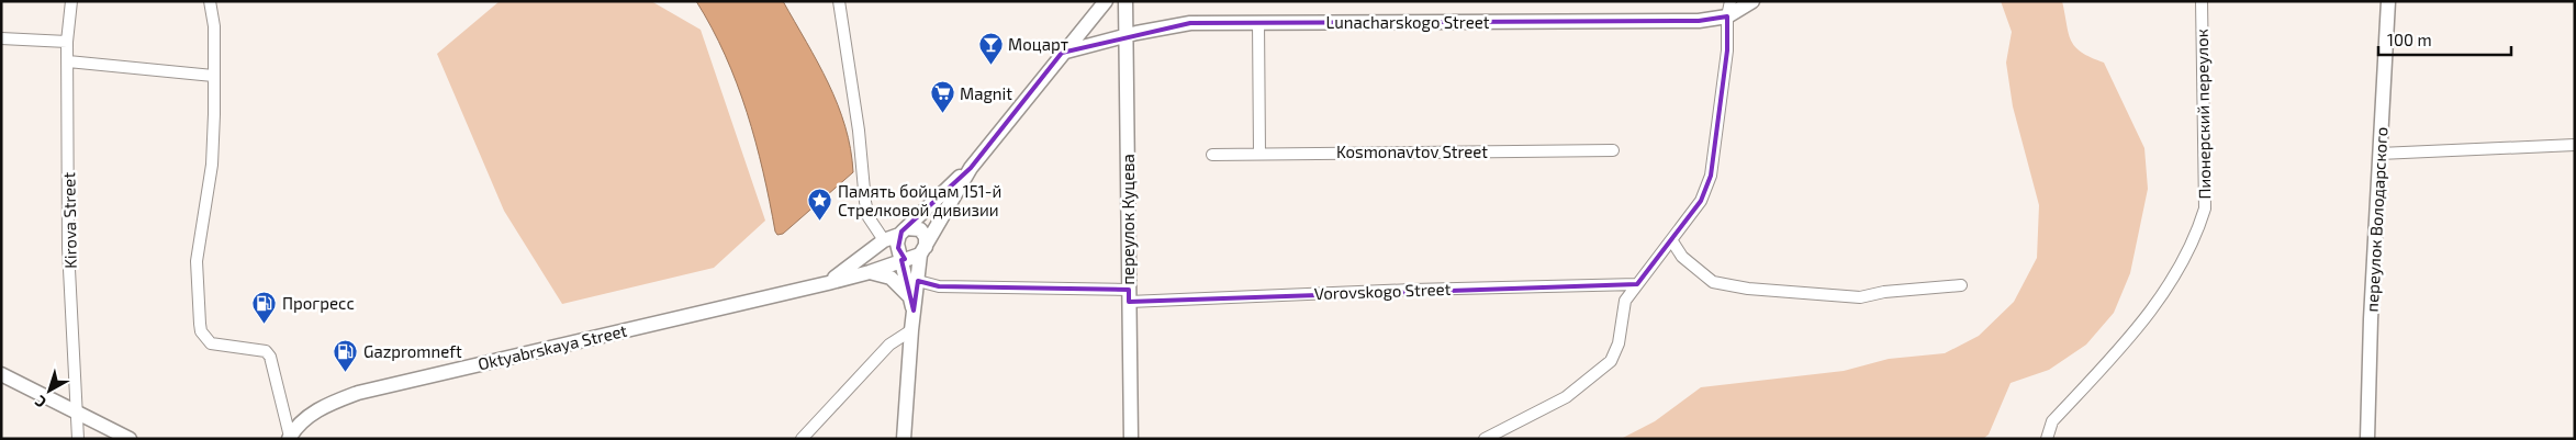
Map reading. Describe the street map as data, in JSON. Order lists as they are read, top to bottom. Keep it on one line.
{"streets":{"street":["Lunacharskogo Street","Пионерский переулок","Kosmonavtov Street","переулок Куцева","переулок Володарского","Kirova Street","Vorovskogo Street","Oktyabrskaya Street"]},"crossings":[["Lunacharskogo Street","переулок Куцева"],["переулок Куцева","Vorovskogo Street"]],"places":{"bar":["Моцарт"],"supermarket":["Magnit"],"place":["Память бойцам 151-й Стрелковой дивизии"],"fuel station":["Прогресс","Gazpromneft"]},"scale_bar":"100 m","north":"bottom left"}
